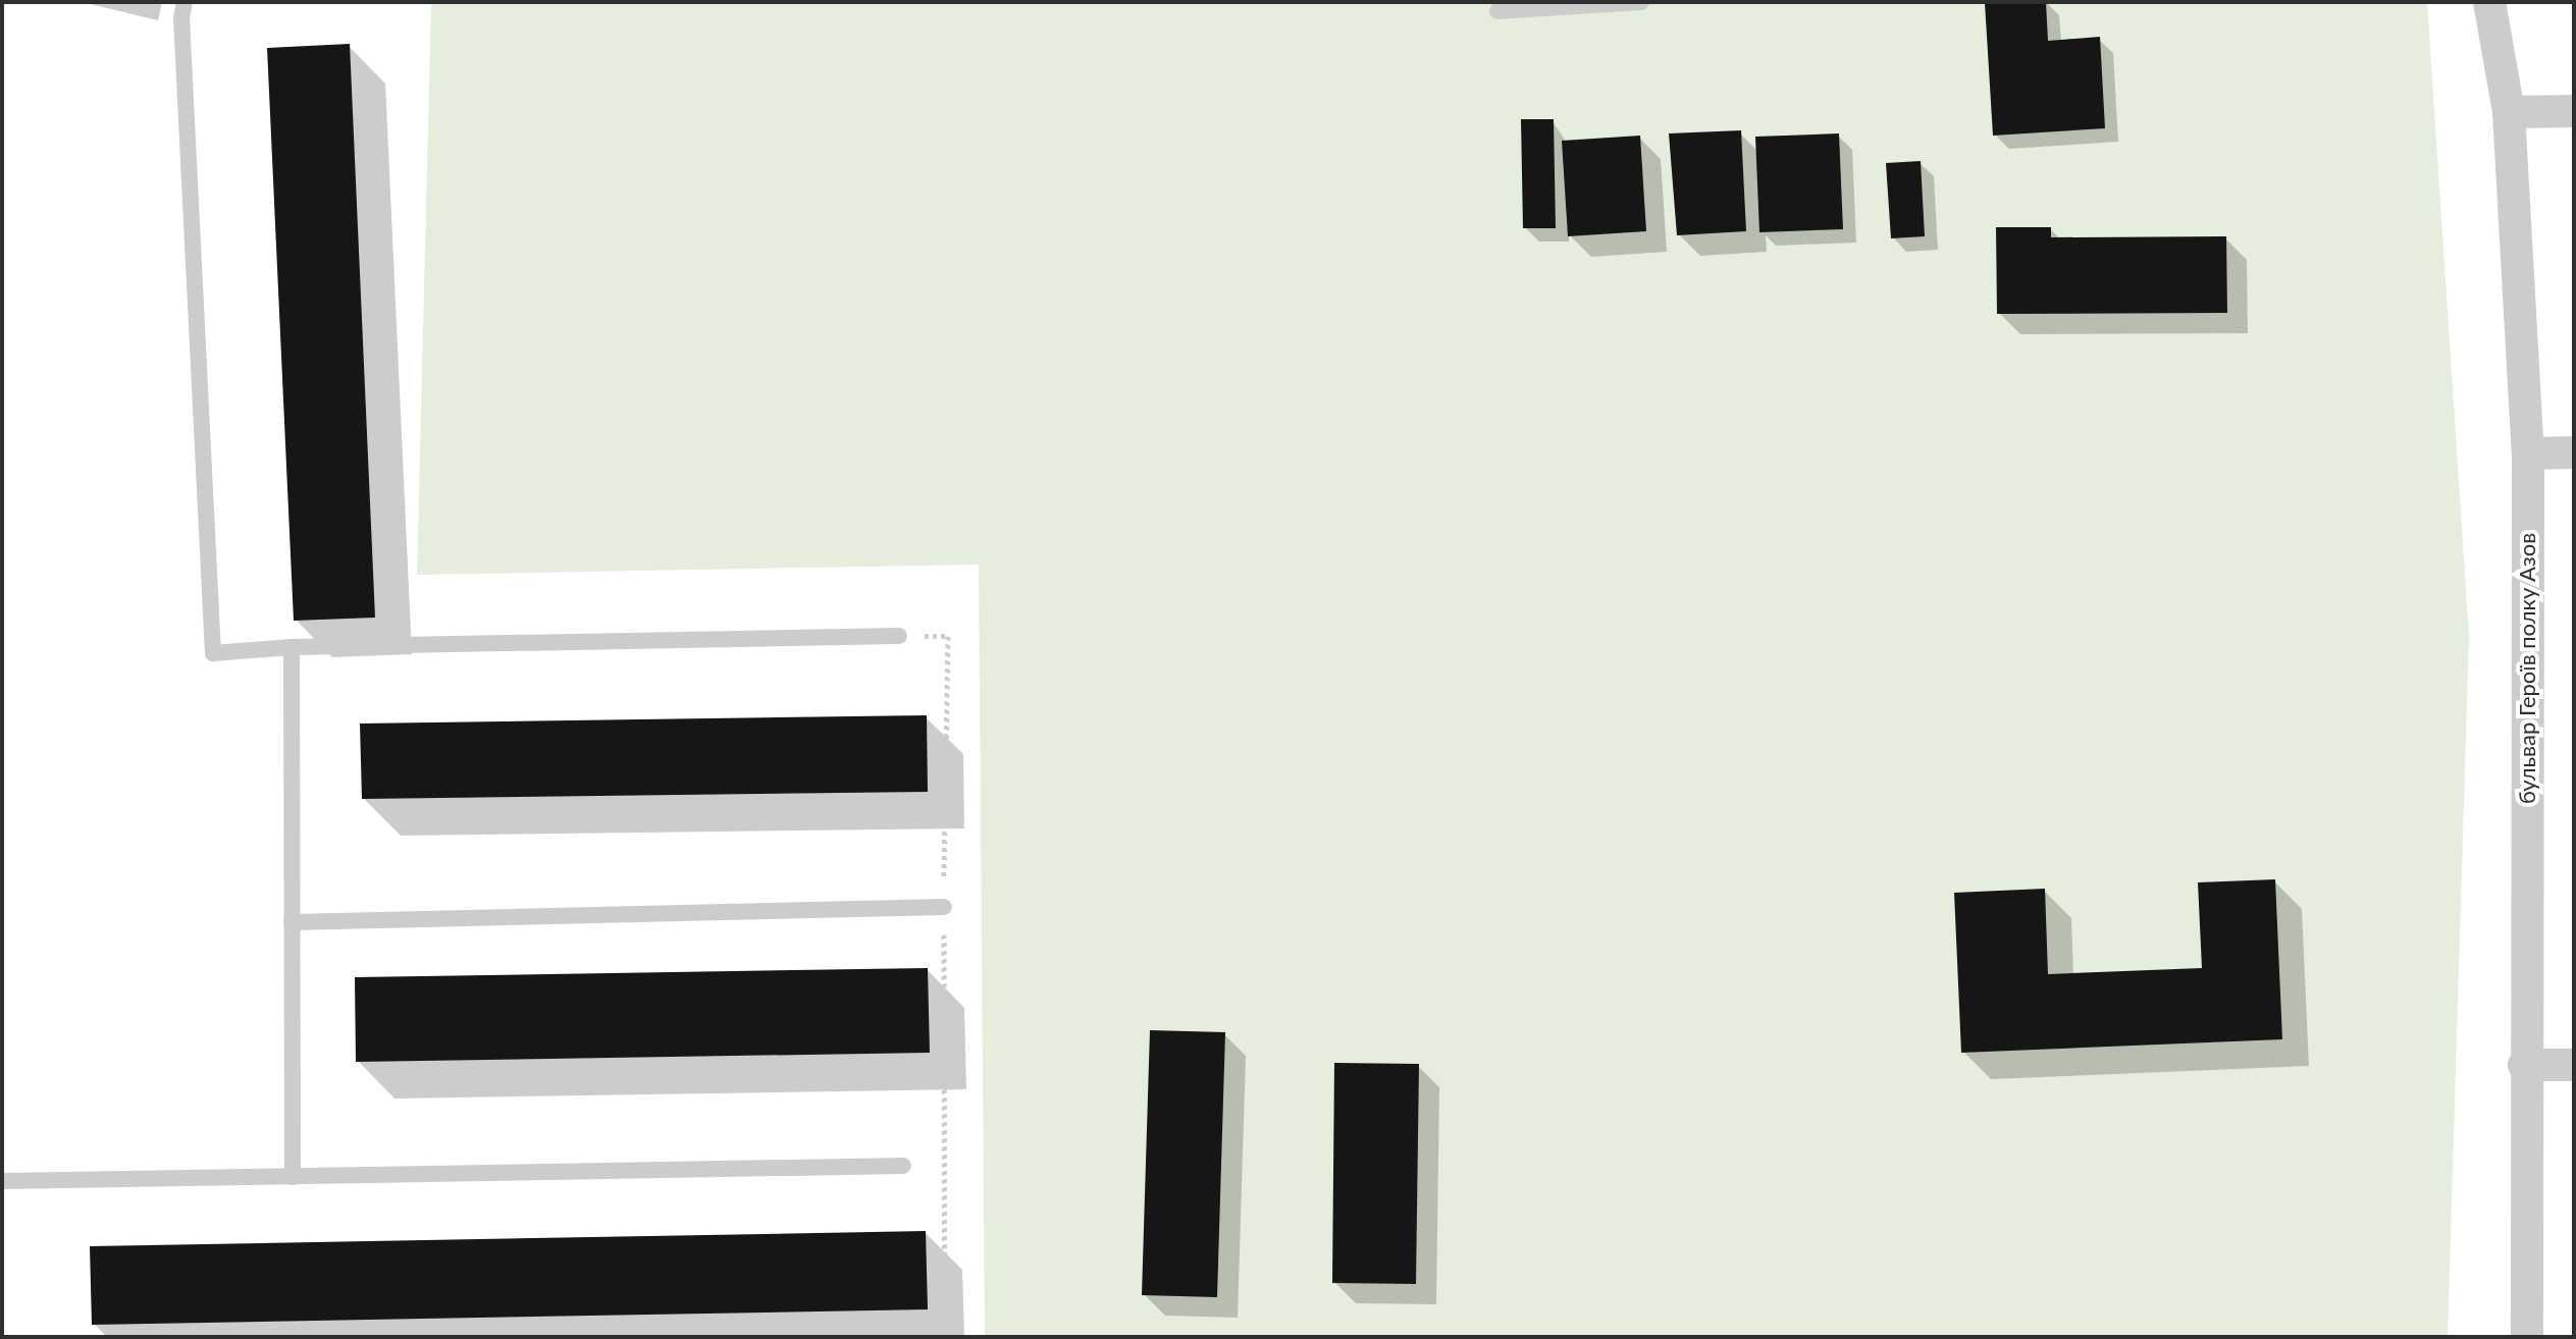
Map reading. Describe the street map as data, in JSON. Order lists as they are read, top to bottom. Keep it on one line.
{"streets":{"street":["бульвар Героїв полку Азов"]}}
